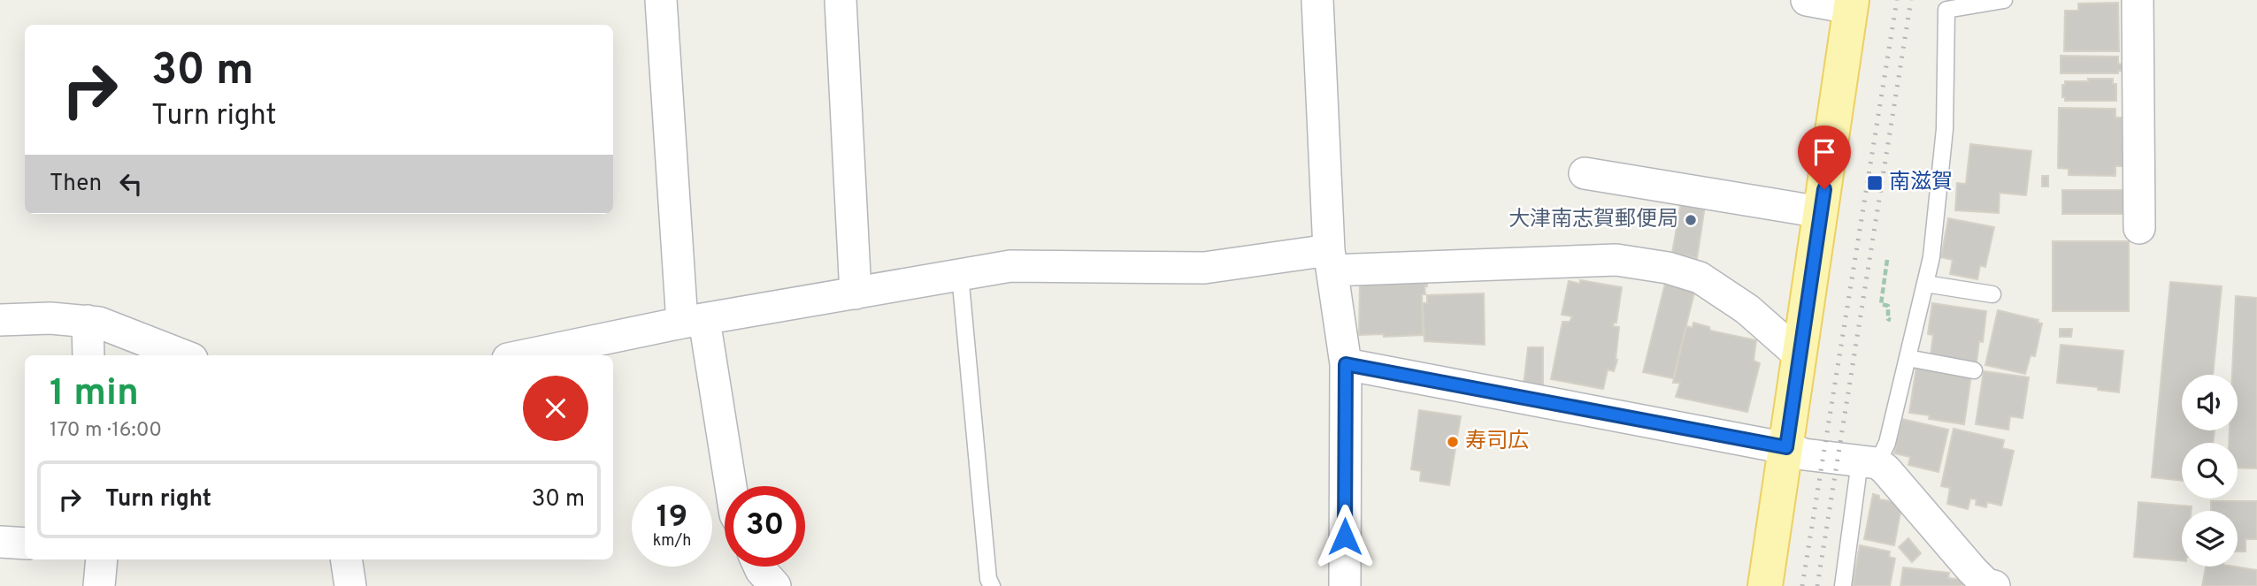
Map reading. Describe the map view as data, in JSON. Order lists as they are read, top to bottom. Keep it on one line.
{"places":{"transit":["南滋賀"],"other":["大津南志賀郵便局","寿司広"]},"page":{"turn":["30 m","Turn right"],"then":"Then","heading":["1 min","170 m · 16:00"],"list":[{"name":"Turn right","value":"30 m"}],"speed":"19 km/h","limit":"30"}}
